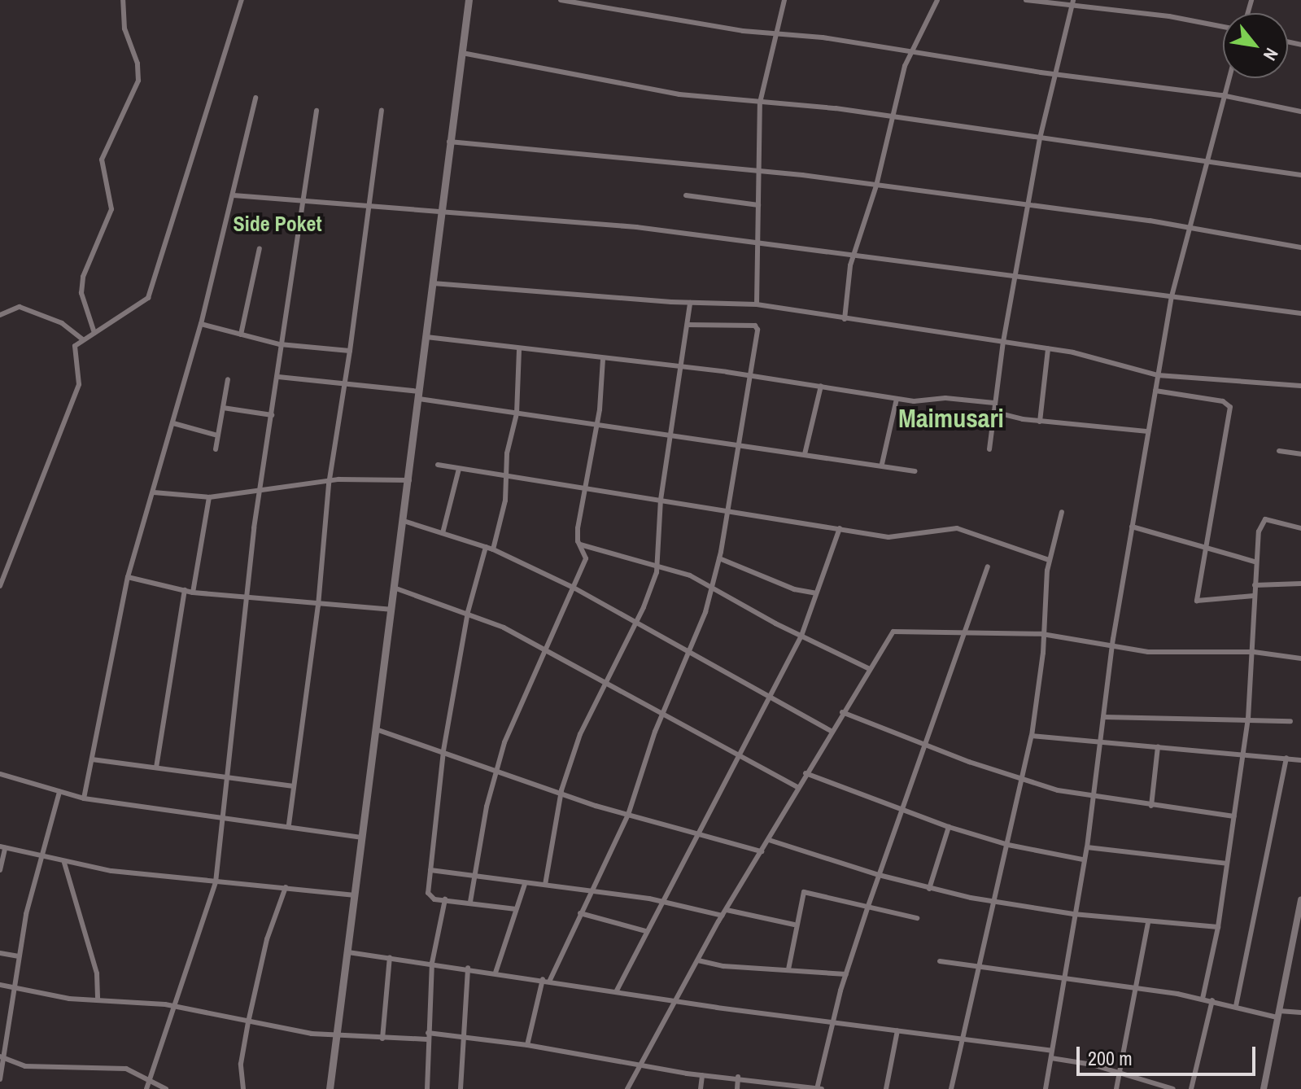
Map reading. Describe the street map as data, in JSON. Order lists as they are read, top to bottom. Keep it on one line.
{"districts":["Side Poket","Maimusari"],"scale_bar":"200 m","north":"bottom right"}
